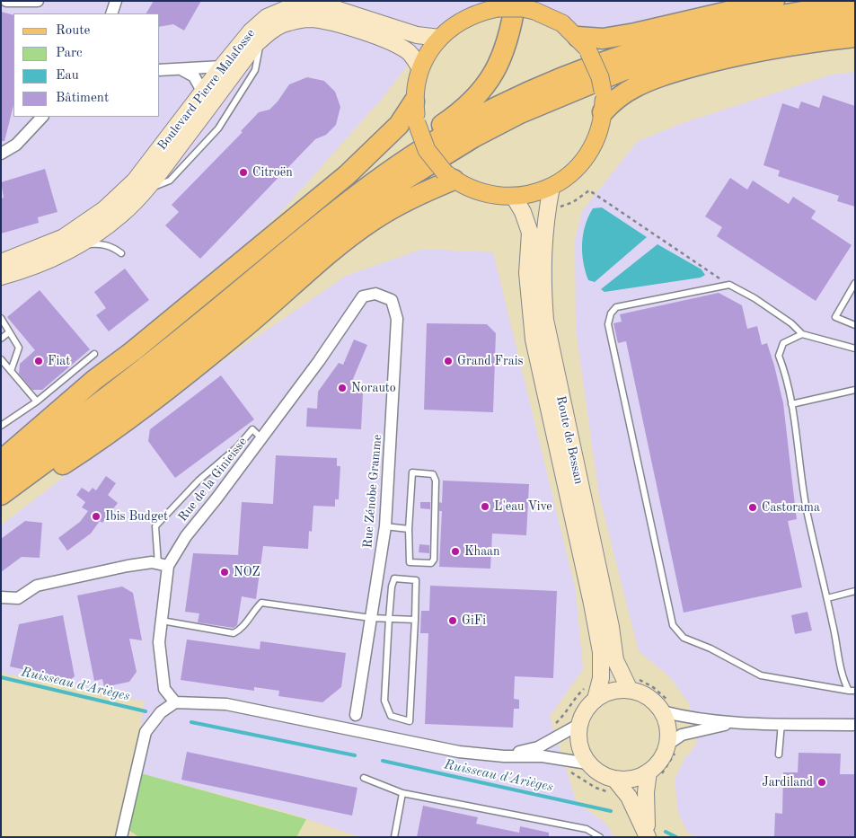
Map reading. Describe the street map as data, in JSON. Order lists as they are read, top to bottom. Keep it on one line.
{"streets":{"street":["Boulevard Pierre Malafosse","Route de Bessan","Rue de la Ginieisse","Rue Zénobe Gramme"]},"crossings":[["Rue de la Ginieisse","Rue Zénobe Gramme"]],"water":["Ruisseau d'Arièges"],"places":["Citroën","Fiat","Grand Frais","Norauto","L'eau Vive","Castorama","Ibis Budget","Khaan","NOZ","GiFi","Jardiland"],"legend":["Route","Parc","Eau","Bâtiment"]}
